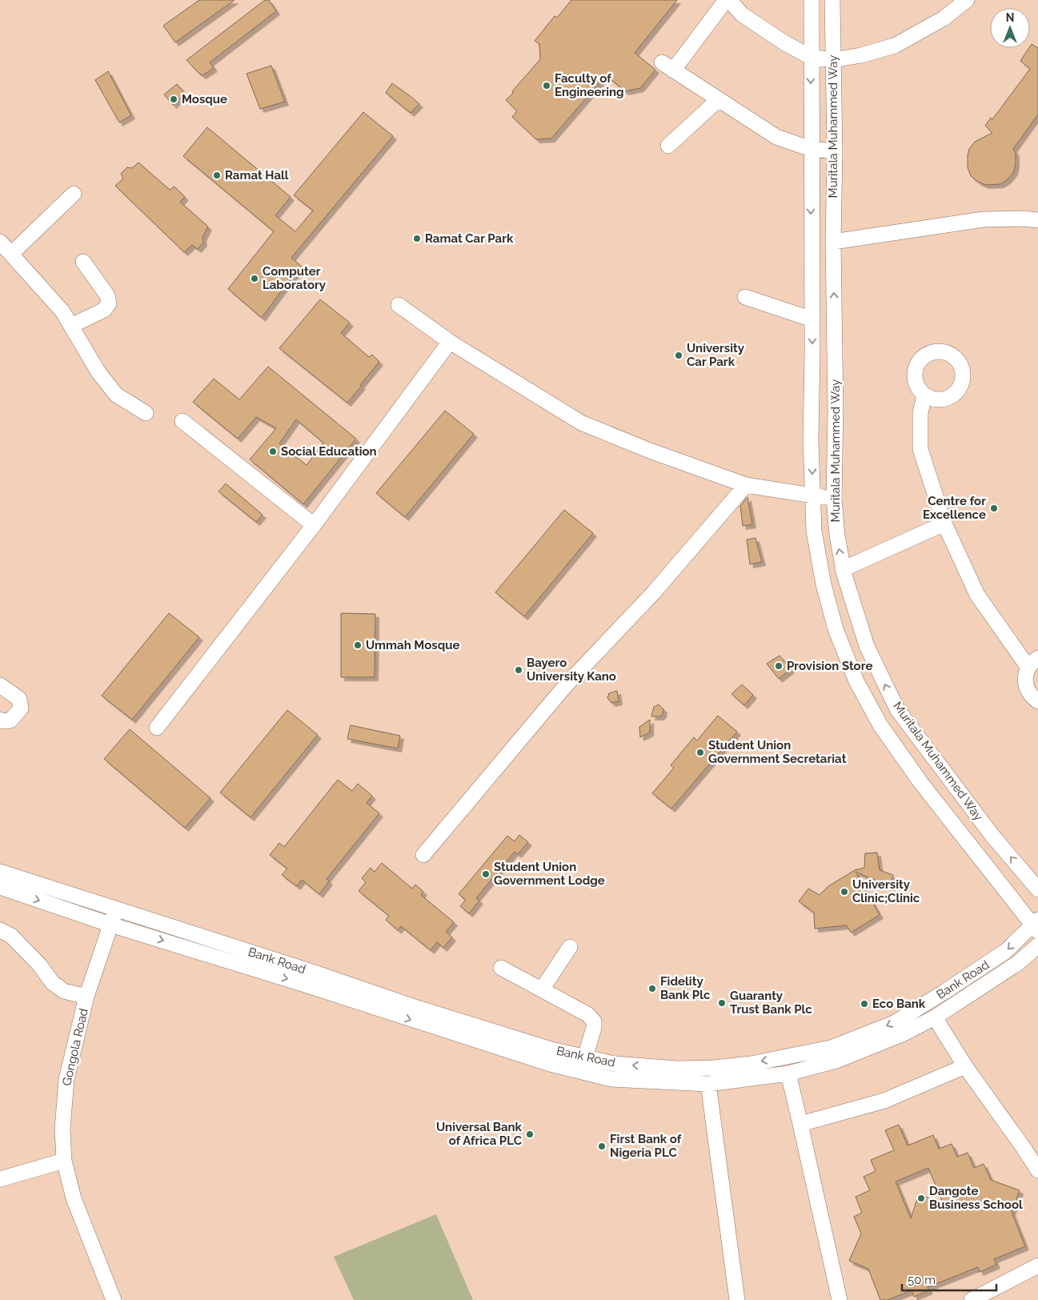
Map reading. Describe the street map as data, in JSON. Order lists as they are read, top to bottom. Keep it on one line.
{"streets":{"street":["Muritala Muhammed Way","Bank Road","Gongola Road"]},"crossings":[["Bank Road","Gongola Road"]],"places":["Faculty of Engineering","Mosque","Ramat Hall","Ramat Car Park","Computer Laboratory","University Car Park","Social Education","Centre for Excellence","Ummah Mosque","Provision Store","Bayero University Kano","Student Union Government Secretariat","Student Union Government Lodge","University Clinic;Clinic","Fidelity Bank Plc","Guaranty Trust Bank Plc","Eco Bank","Universal Bank of Africa PLC","First Bank of Nigeria PLC","Dangote Business School"],"scale_bar":"50 m","north":"top"}
